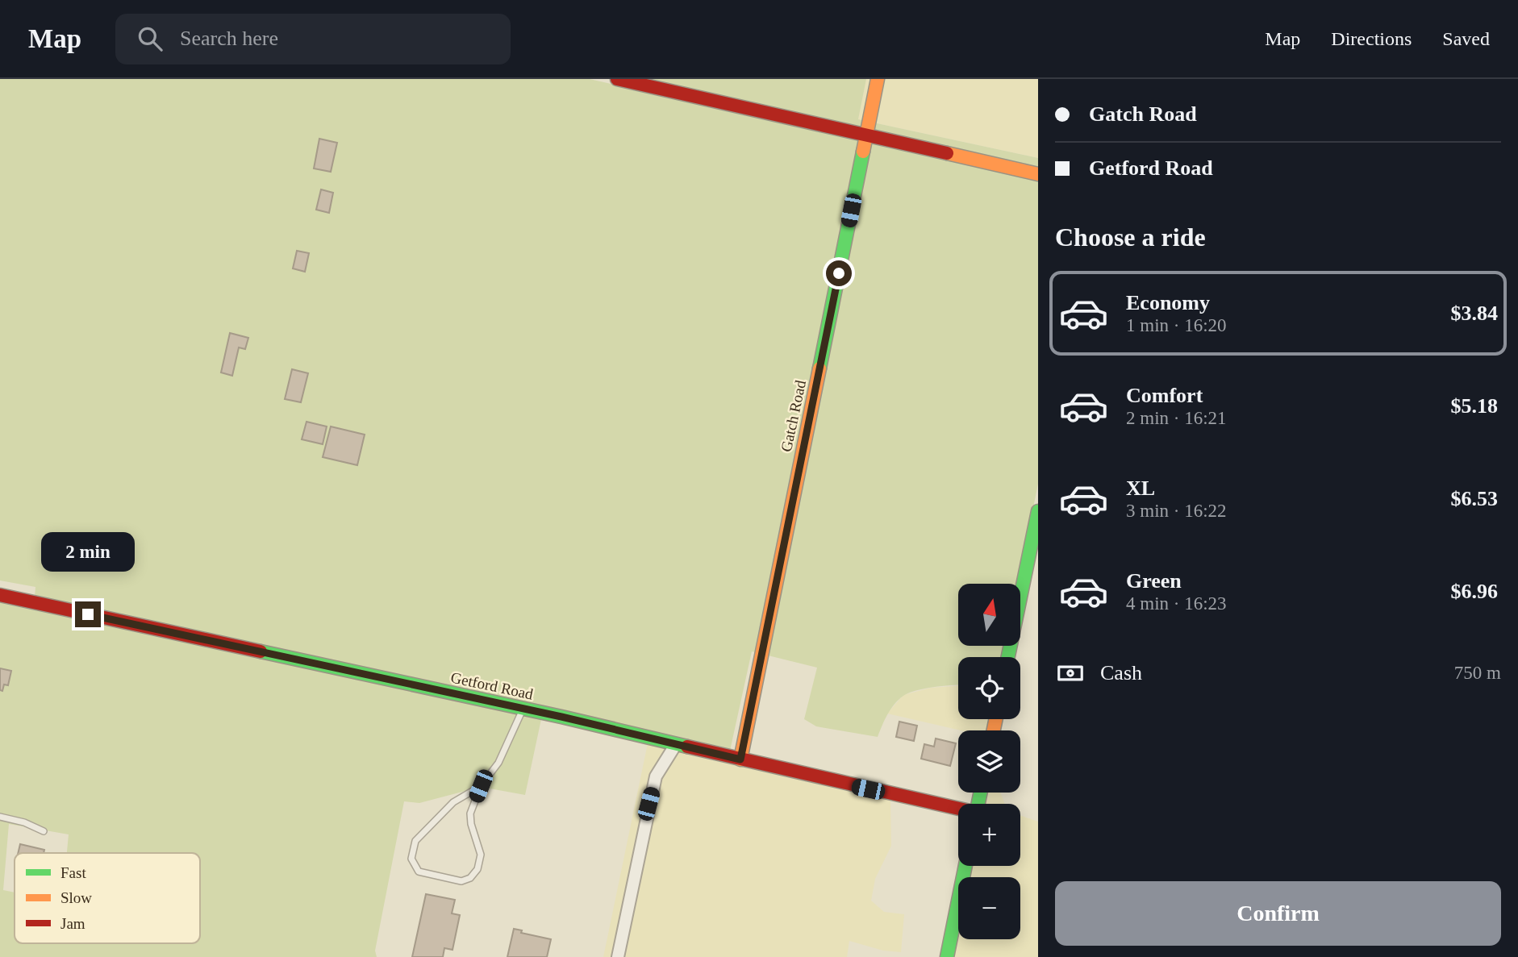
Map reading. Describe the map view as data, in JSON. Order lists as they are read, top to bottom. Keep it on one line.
{"streets":{"street":["Gatch Road","Getford Road"]},"crossings":[["Gatch Road","Getford Road"]],"legend":["Fast","Slow","Jam"],"north":"top","page":{"header":"Map","search":"Search here","nav":["Map","Directions","Saved"],"banner":["Gatch Road","Getford Road"],"heading":"Choose a ride","list":[{"name":"Economy","note":"1 min · 16:20","value":"$3.84"},{"name":"Comfort","note":"2 min · 16:21","value":"$5.18"},{"name":"XL","note":"3 min · 16:22","value":"$6.53"},{"name":"Green","note":"4 min · 16:23","value":"$6.96"}],"bubble":"2 min","map_buttons":["+","−"],"pay":["Cash","750 m"],"buttons":"Confirm"}}
